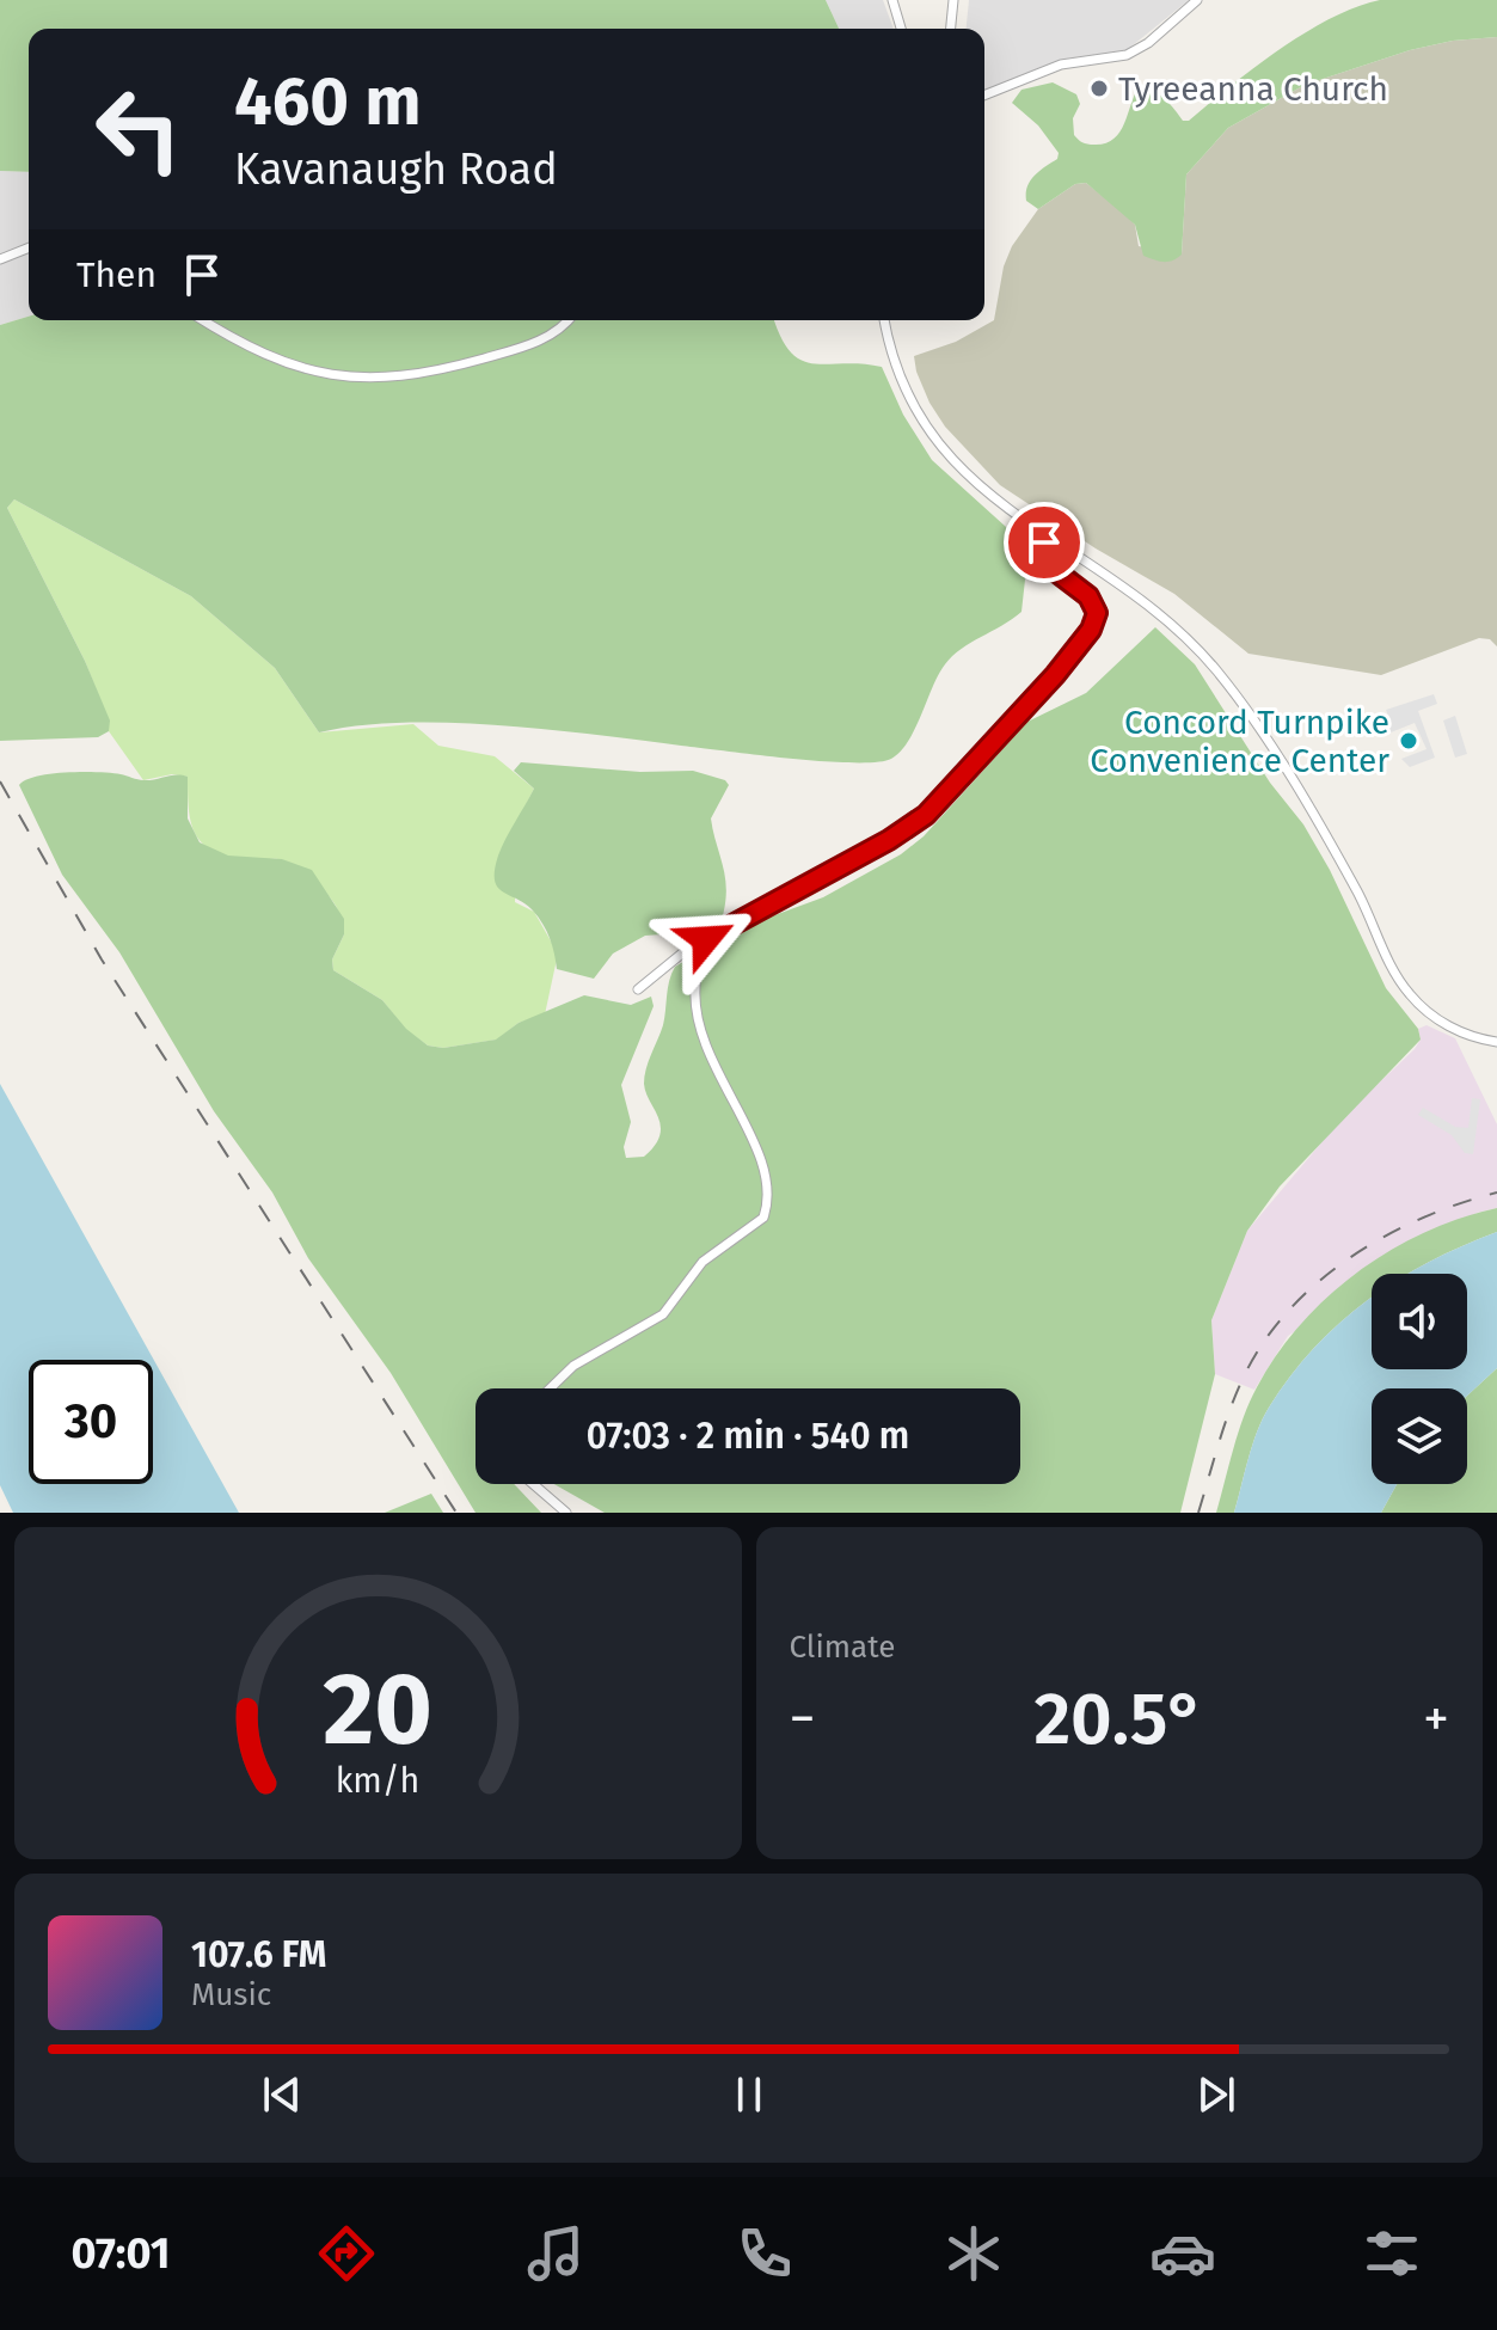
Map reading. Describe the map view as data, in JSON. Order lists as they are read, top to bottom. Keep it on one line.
{"places":["Tyreeanna Church","Concord Turnpike Convenience Center"],"page":{"turn":["460 m","Kavanaugh Road"],"then":"Then","limit":"30","trip":"07:03 · 2 min · 540 m","tile":"Climate","heat":["−","20.5°","+"],"song":["107.6 FM","Music"],"tabs":"07:01","gauge":["20","km/h"]}}
